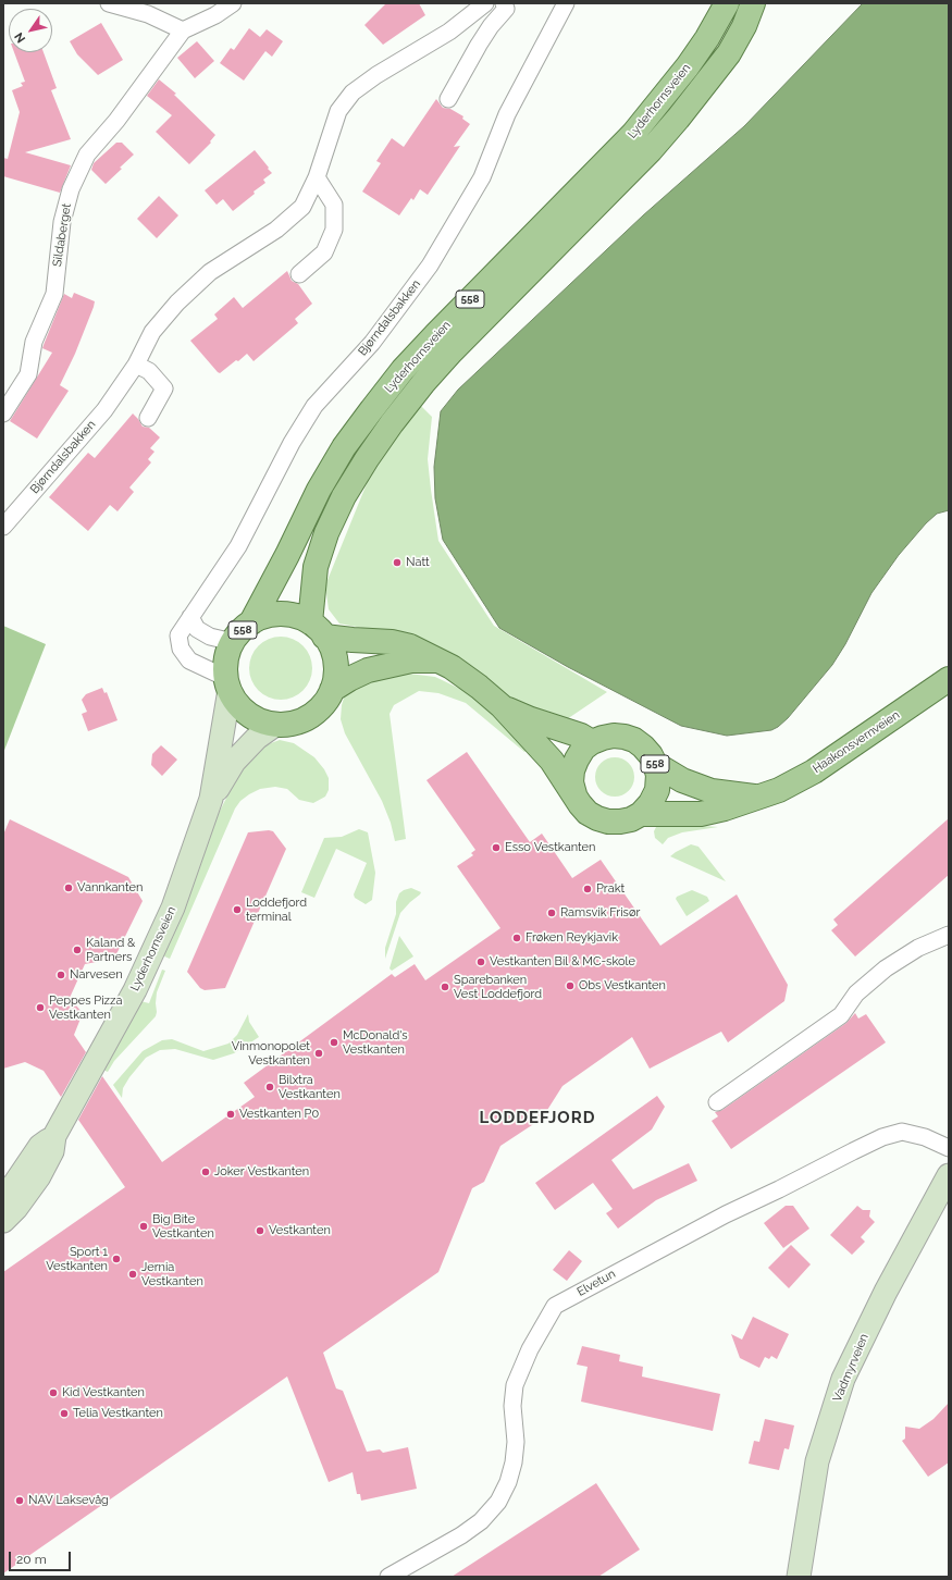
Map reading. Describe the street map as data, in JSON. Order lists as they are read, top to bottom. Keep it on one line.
{"streets":{"main road":["Lyderhornsveien","558","Haakonsvernveien","Vadmyrveien"],"street":["Sildaberget","Bjørndalsbakken","Elvetun"]},"crossings":[["Lyderhornsveien","558"],["Lyderhornsveien","Bjørndalsbakken"],["558","Bjørndalsbakken"],["558","Haakonsvernveien"]],"districts":["LODDEFJORD"],"places":["Natt","Esso Vestkanten","Vannkanten","Prakt","Loddefjord terminal","Ramsvik Frisør","Frøken Reykjavik","Kaland & Partners","Vestkanten Bil & MC-skole","Narvesen","Obs Vestkanten","Sparebanken Vest Loddefjord","Peppes Pizza Vestkanten","McDonald's Vestkanten","Vinmonopolet Vestkanten","Bilxtra Vestkanten","Vestkanten P0","Joker Vestkanten","Big Bite Vestkanten","Vestkanten","Sport 1 Vestkanten","Jernia Vestkanten","Kid Vestkanten","Telia Vestkanten","NAV Laksevåg"],"scale_bar":"20 m","north":"bottom left"}
